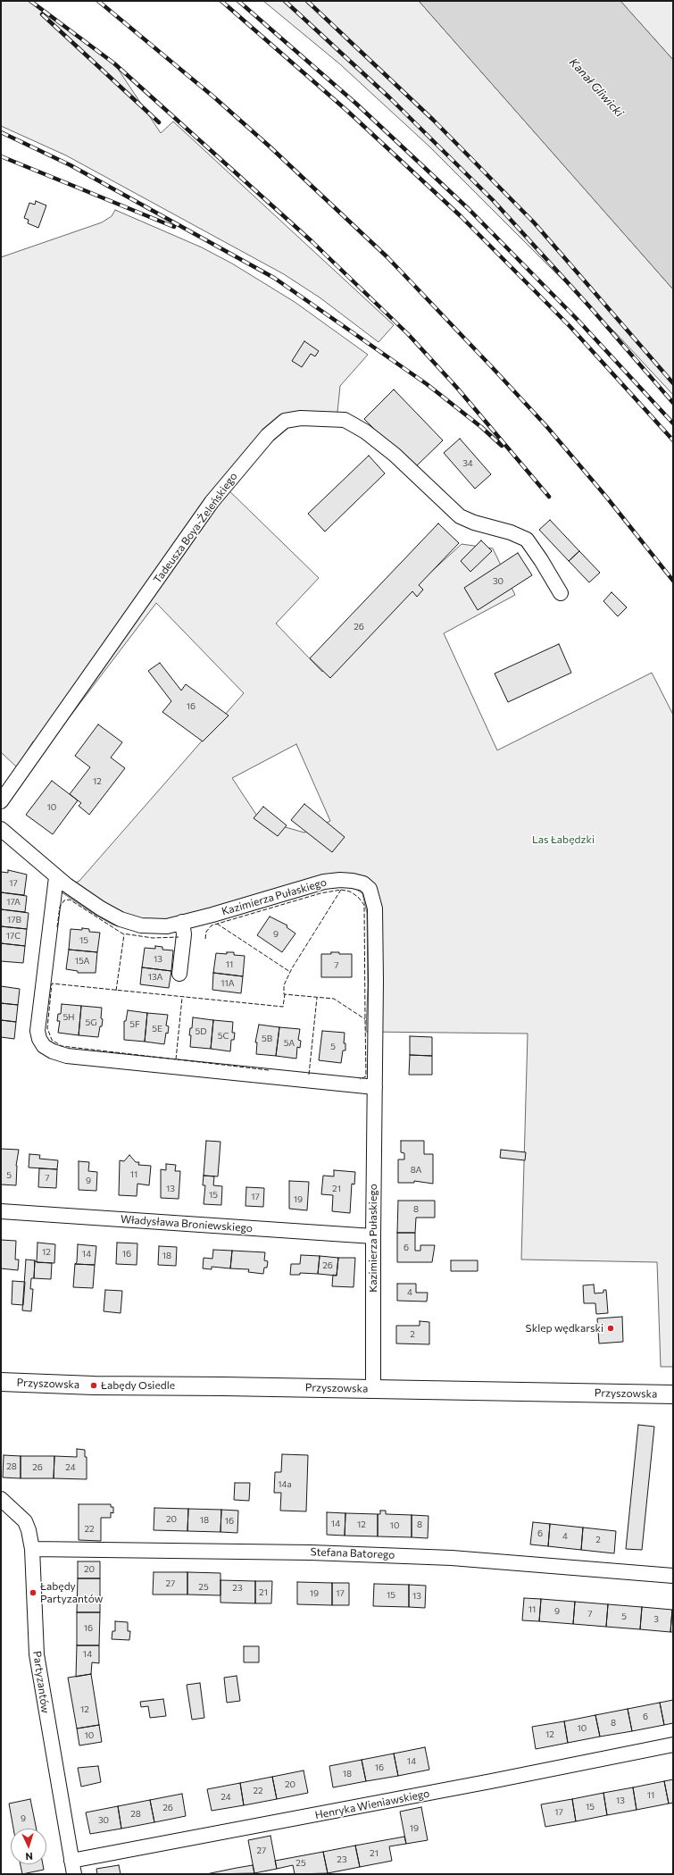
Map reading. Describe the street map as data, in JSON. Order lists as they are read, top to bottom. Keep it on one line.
{"streets":{"street":["Tadeusza Boya-Żeleńskiego","Kazimierza Pułaskiego","Władysława Broniewskiego","Przyszowska","Stefana Batorego","Partyzantów","Henryka Wieniawskiego"]},"crossings":[["Kazimierza Pułaskiego","Władysława Broniewskiego"],["Kazimierza Pułaskiego","Przyszowska"],["Stefana Batorego","Partyzantów"],["Partyzantów","Henryka Wieniawskiego"]],"water":["Kanał Gliwicki"],"parks":["Las Łabędzki"],"places":["Sklep wędkarski","Łabędy Osiedle","Łabędy Partyzantów"],"house_numbers":["34","30","26","16","12","10","17","17A","17B","9","17C","15","13","15A","11","7","13A","11A","5H","5G","5F","5E","5D","5C","5B","5A","5","8A","11","5","7","9","13","21","15","17","19","8","6","12","14","16","18","26","4","2","28","26","24","14a","20","18","16","14","12","8","10","22","6","4","2","20","27","25","23","21","19","17","15","13","11","9","7","5","3","16","14","12","6","8","10","12","10","14","16","18","20","22","11","24","13","15","26","17","28","9","30","19","27","21","23","25"],"north":"bottom"}
